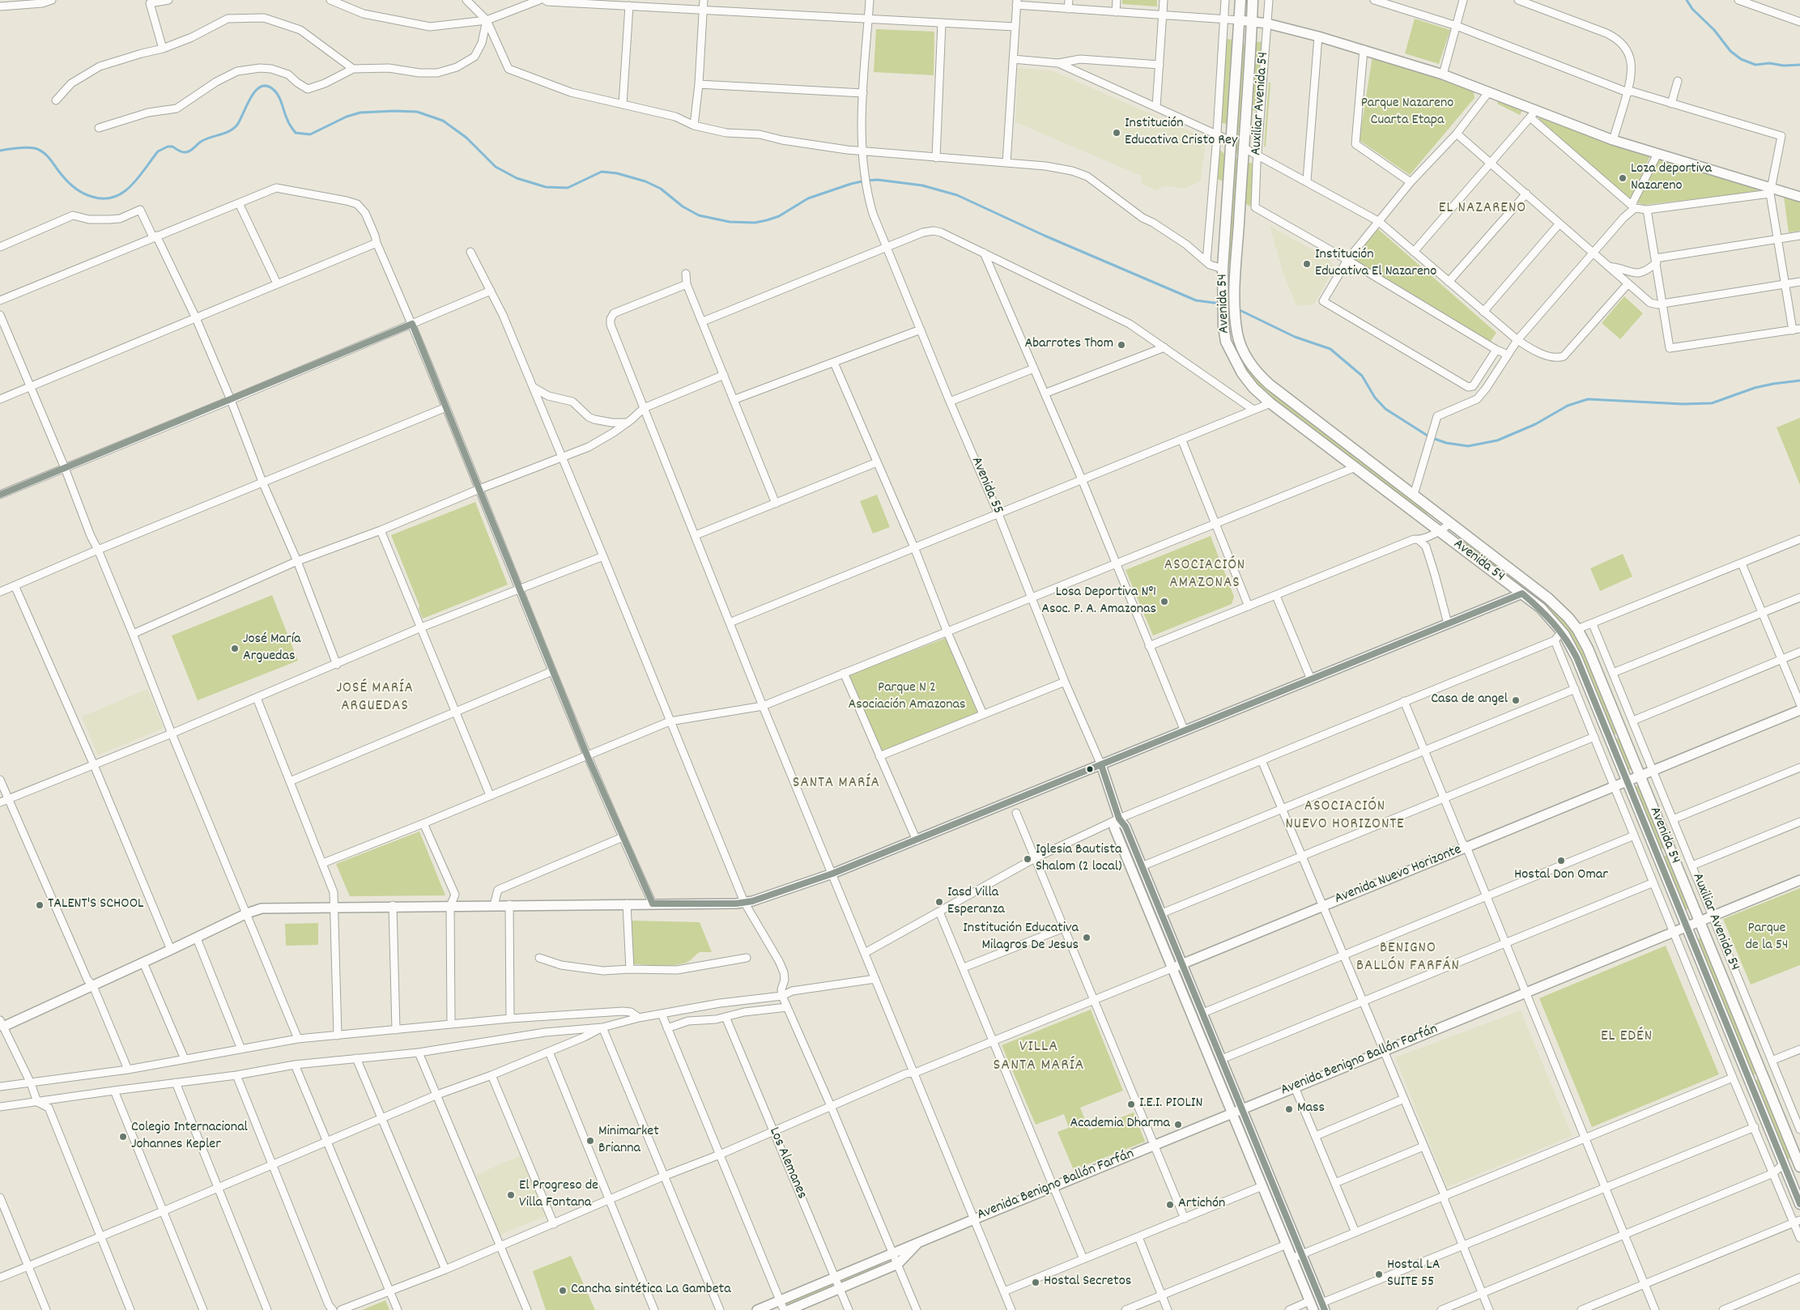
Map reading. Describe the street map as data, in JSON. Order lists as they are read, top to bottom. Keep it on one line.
{"streets":{"main road":["Avenida 54"],"street":["Auxiliar Avenida 54","Avenida 55","Avenida Nuevo Horizonte","Avenida Benigno Ballón Farfán","Los Alemanes"]},"crossings":[["Auxiliar Avenida 54","Avenida Nuevo Horizonte"],["Auxiliar Avenida 54","Avenida Benigno Ballón Farfán"],["Avenida 54","Avenida Nuevo Horizonte"],["Avenida 54","Avenida Benigno Ballón Farfán"],["Avenida 55","Avenida Nuevo Horizonte"],["Avenida 55","Avenida Benigno Ballón Farfán"],["Avenida Benigno Ballón Farfán","Los Alemanes"]],"districts":["EL NAZARENO","ASOCIACIÓN AMAZONAS","JOSÉ MARÍA ARGUEDAS","SANTA MARÍA","ASOCIACIÓN NUEVO HORIZONTE","BENIGNO BALLÓN FARFÁN","EL EDÉN","VILLA SANTA MARÍA"],"parks":["Parque Nazareno Cuarta Etapa","Parque N 2 Asociación Amazonas","Parque de la 54"],"places":["Institución Educativa Cristo Rey","Loza deportiva Nazareno","Institución Educativa El Nazareno","Abarrotes Thom","Losa Deportiva N°1 Asoc. P. A. Amazonas","José María Arguedas","Casa de angel","Iglesia Bautista Shalom (2 local)","Hostal Don Omar","Iasd Villa Esperanza","TALENT'S SCHOOL","Institución Educativa Milagros De Jesus","I.E.I. PIOLIN","Mass","Academia Dharma","Colegio Internacional Johannes Kepler","Minimarket Brianna","El Progreso de Villa Fontana","Artichón","Hostal LA SUITE 55","Hostal Secretos","Cancha sintética La Gambeta"]}
